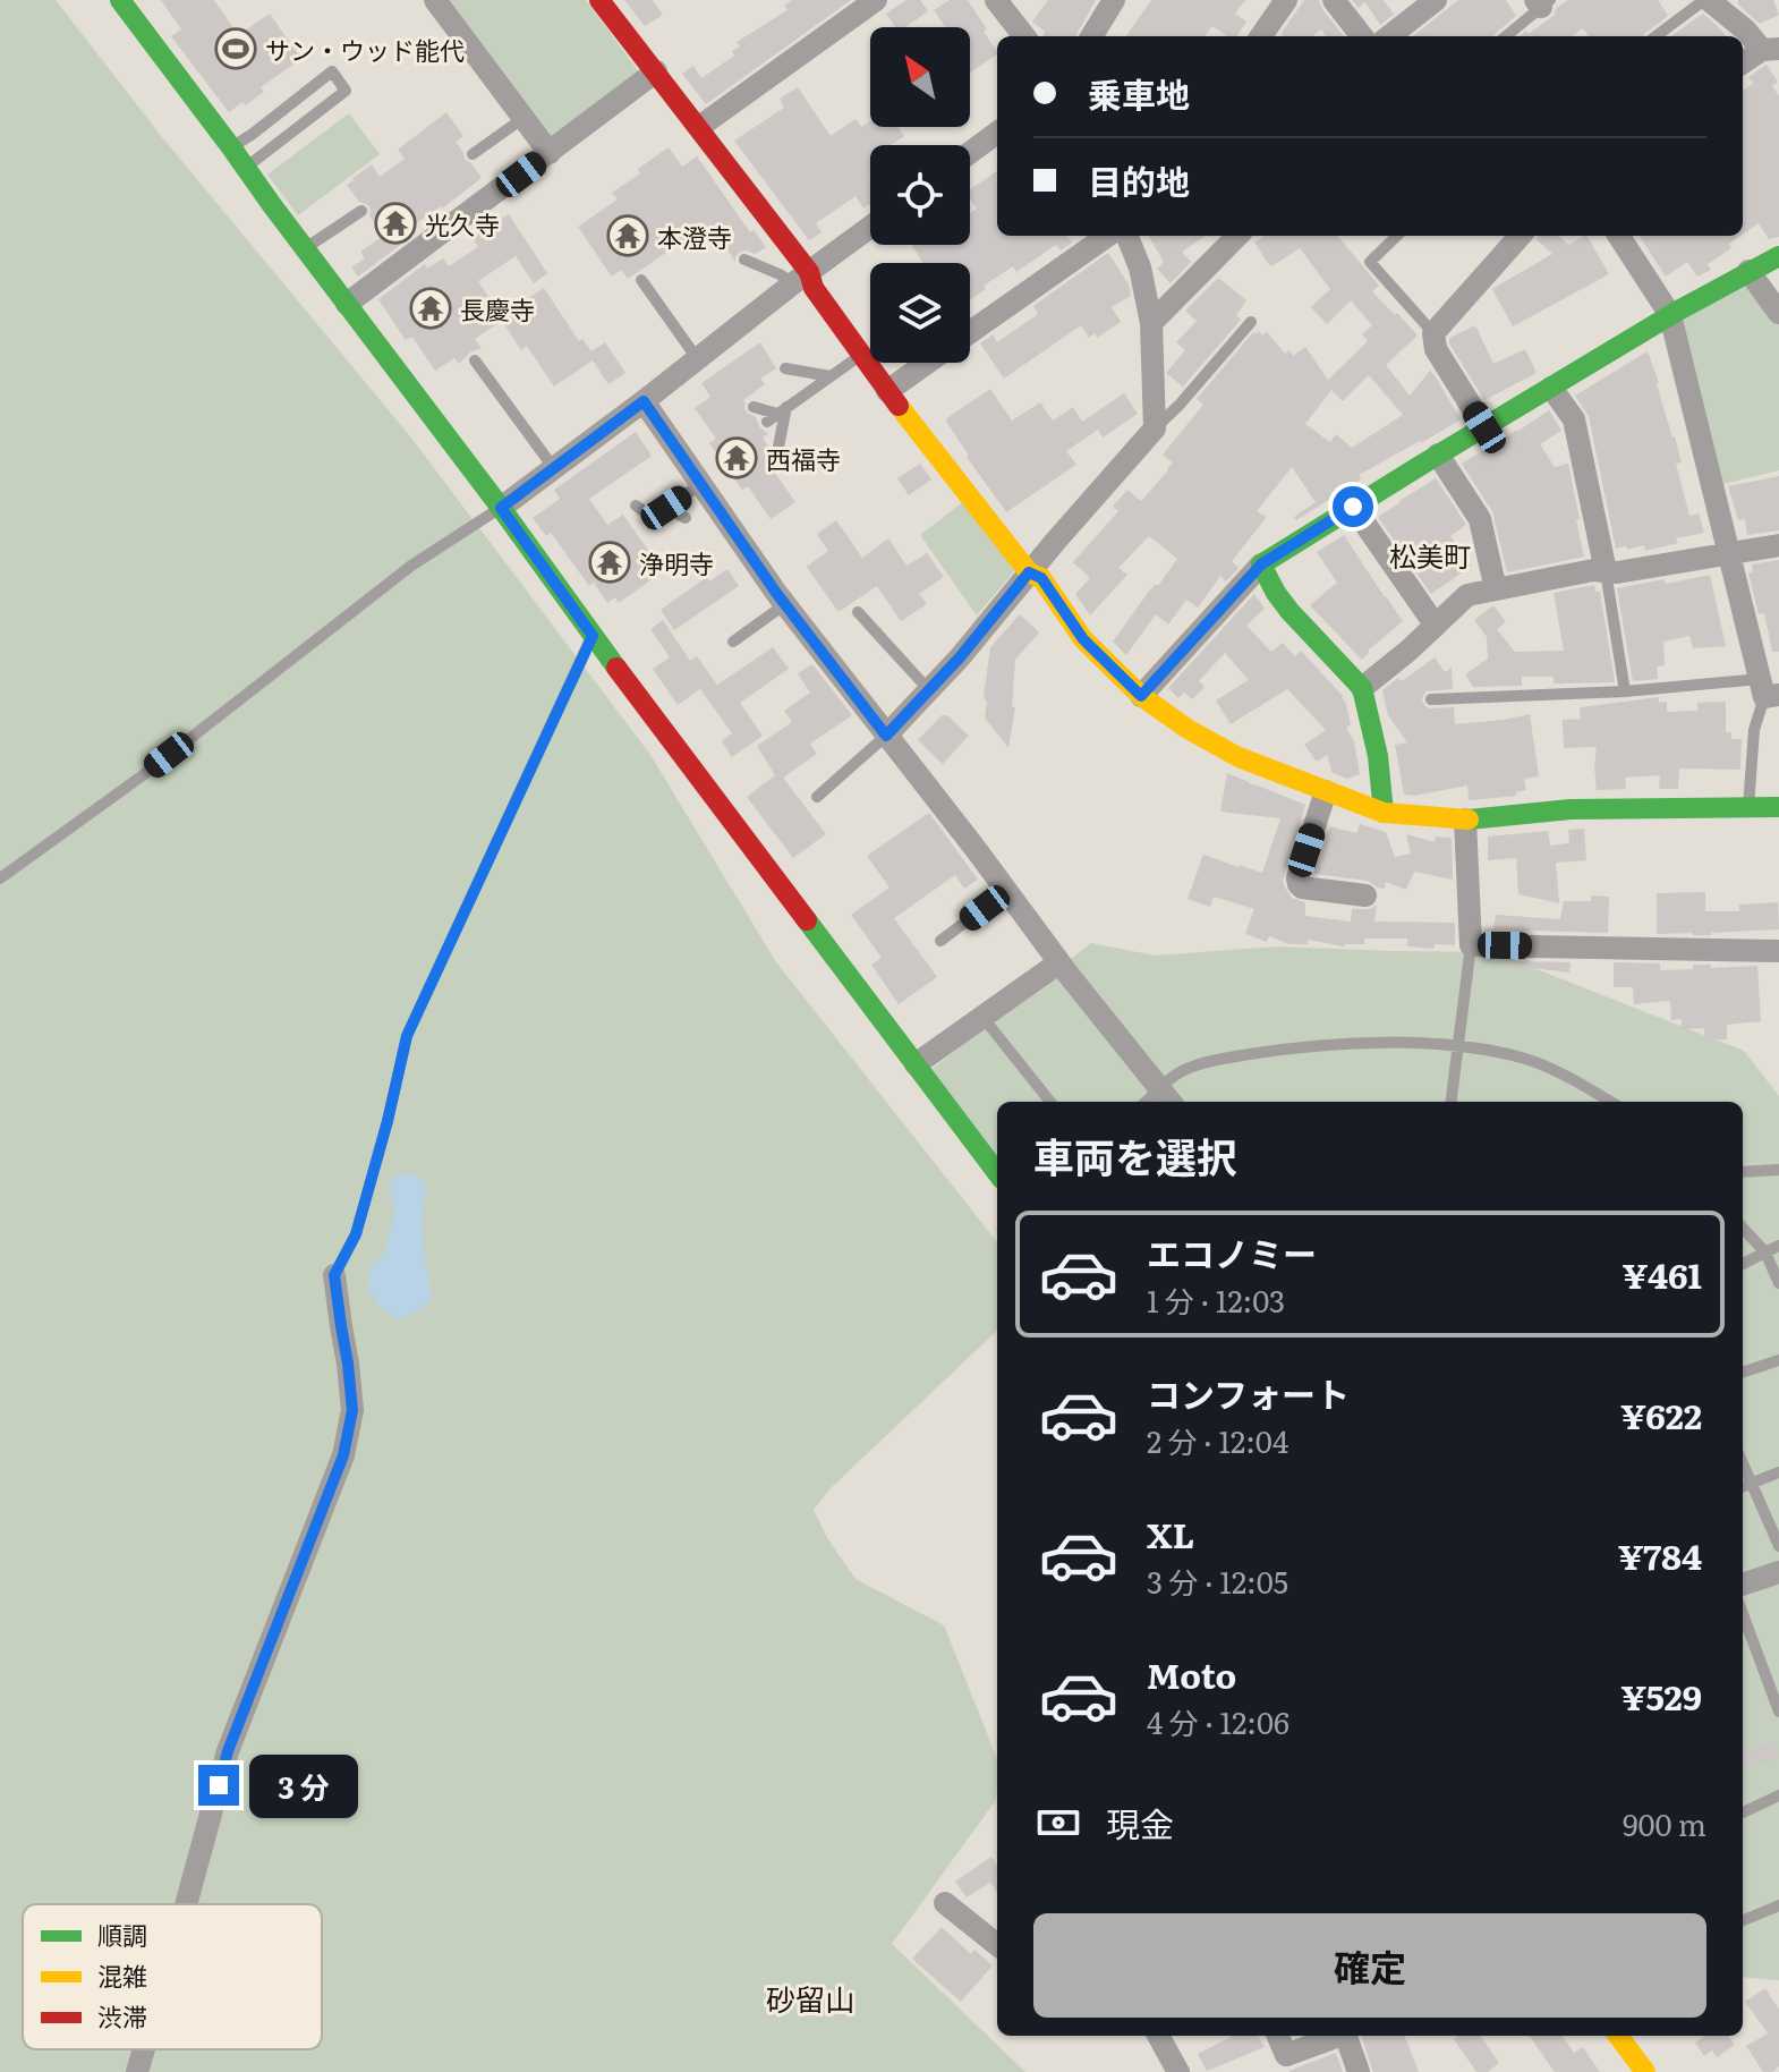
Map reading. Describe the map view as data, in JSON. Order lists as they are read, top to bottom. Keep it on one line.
{"districts":["松美町","砂留山"],"places":{"sports":["サン・ウッド能代"],"temple":["光久寺","本澄寺","長慶寺","西福寺","浄明寺"]},"legend":["順調","混雑","渋滞"],"north":"top left","page":{"banner":["乗車地","目的地"],"heading":"車両を選択","list":[{"name":"エコノミー","note":"1 分 · 12:03","value":"¥461"},{"name":"コンフォート","note":"2 分 · 12:04","value":"¥622"},{"name":"XL","note":"3 分 · 12:05","value":"¥784"},{"name":"Moto","note":"4 分 · 12:06","value":"¥529"}],"bubble":"3 分","pay":["現金","900 m"],"buttons":"確定"}}
